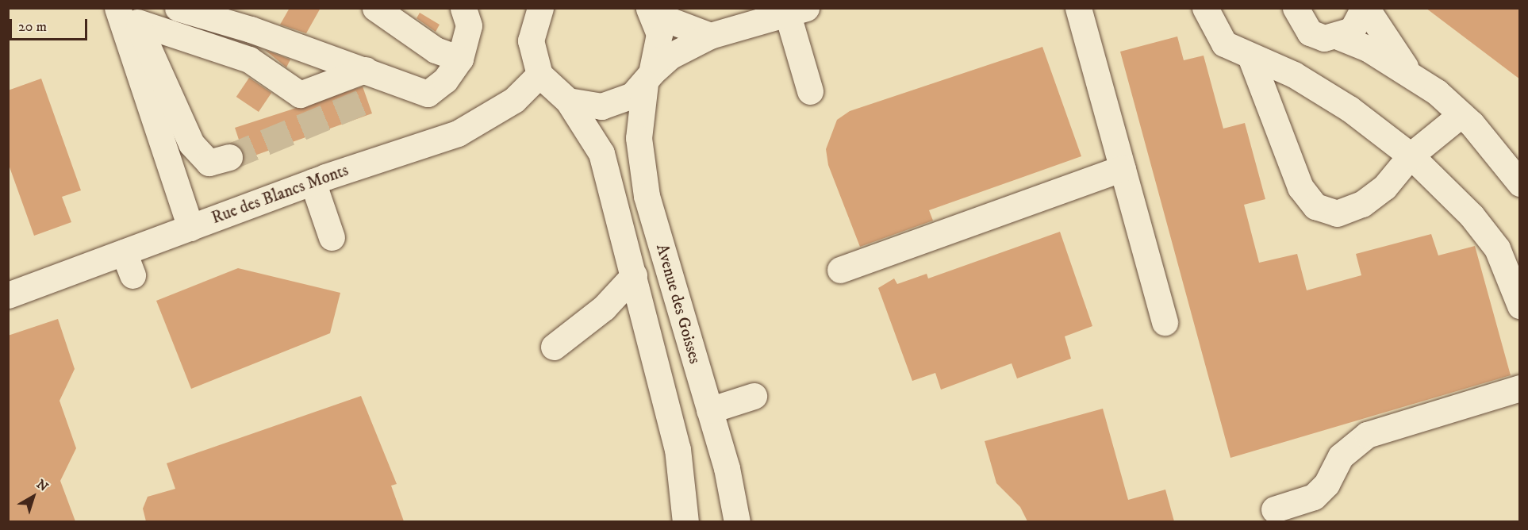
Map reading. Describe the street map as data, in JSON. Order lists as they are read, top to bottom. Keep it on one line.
{"streets":{"street":["Rue des Blancs Monts","Avenue des Goisses"]},"crossings":[["Rue des Blancs Monts","Avenue des Goisses"]],"scale_bar":"20 m","north":"top right"}
